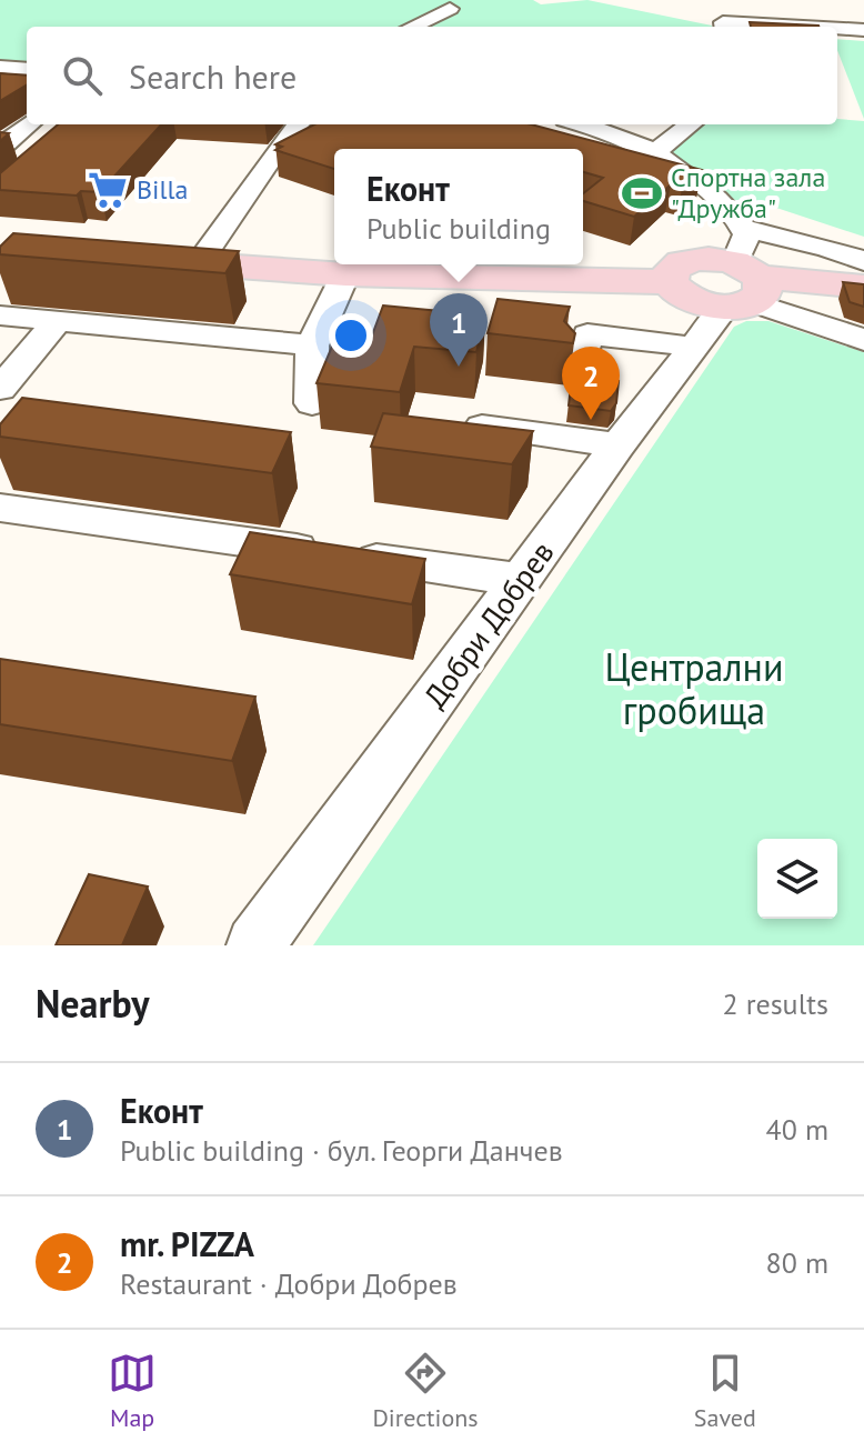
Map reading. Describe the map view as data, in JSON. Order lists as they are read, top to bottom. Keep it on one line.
{"streets":{"street":["Добри Добрев"]},"parks":["Централни гробища"],"places":{"supermarket":["Billa"],"sports":["Спортна зала \"Дружба\""]},"page":{"search":"Search here","popup":["Еконт","Public building"],"pins":["1","2"],"heading":["Nearby","2 results"],"list":[{"mark":"1","name":"Еконт","note":"Public building · бул. Георги Данчев","value":"40 m"},{"mark":"2","name":"mr. PIZZA","note":"Restaurant · Добри Добрев","value":"80 m"}],"nav":["Map","Directions","Saved"]}}
